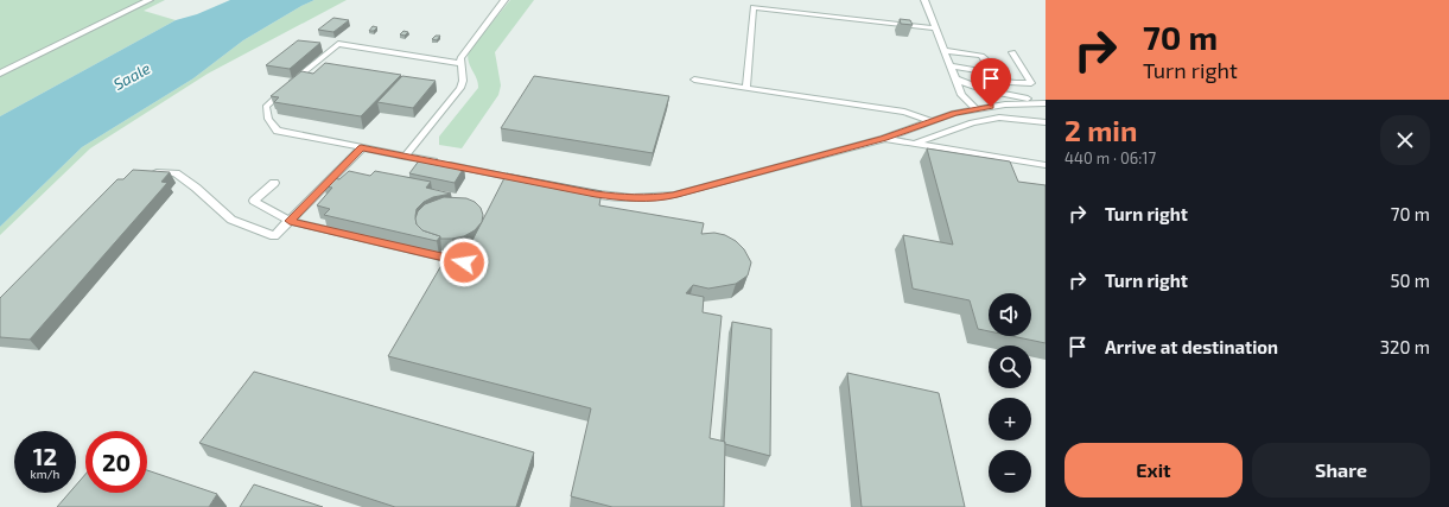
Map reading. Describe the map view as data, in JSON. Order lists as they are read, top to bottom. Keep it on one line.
{"water":["Saale"],"page":{"turn":["70 m","Turn right"],"heading":["2 min","440 m · 06:17"],"list":[{"name":"Turn right","value":"70 m"},{"name":"Turn right","value":"50 m"},{"name":"Arrive at destination","value":"320 m"}],"map_buttons":["+","−"],"speed":"12 km/h","limit":"20","buttons":["Exit","Share"]}}
